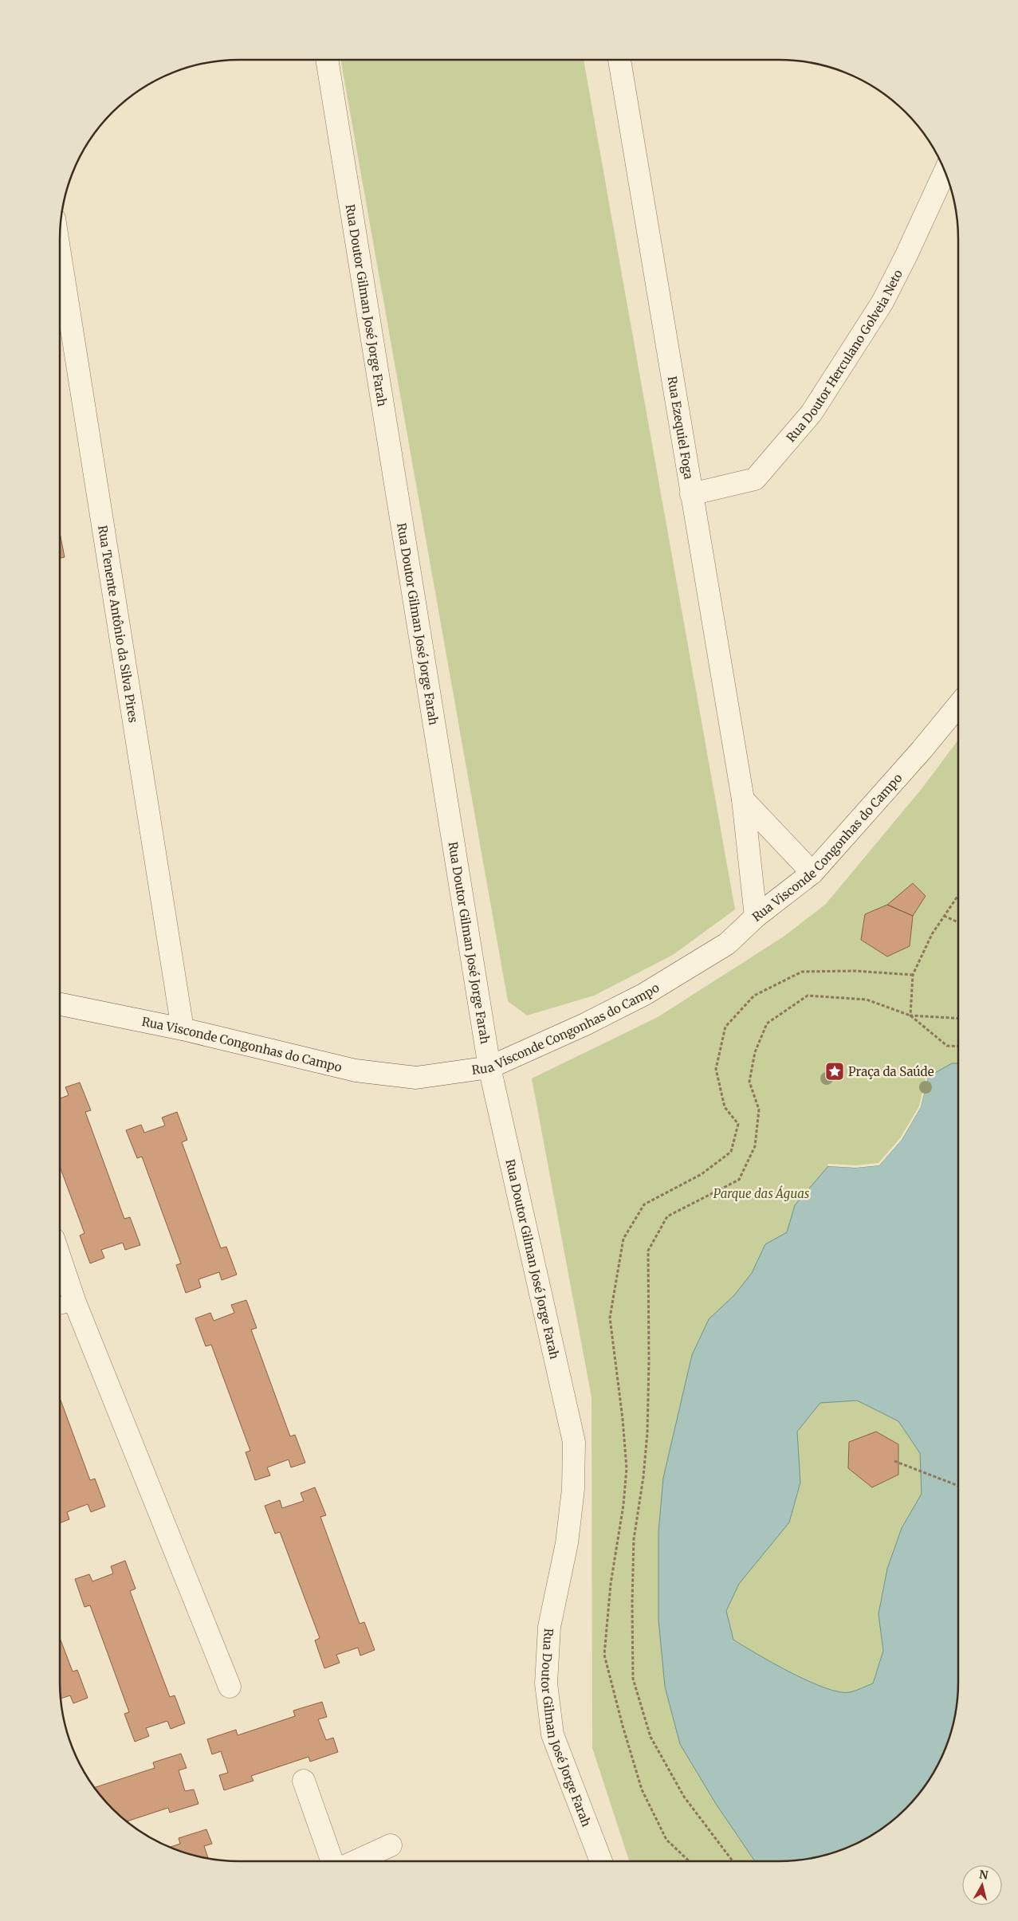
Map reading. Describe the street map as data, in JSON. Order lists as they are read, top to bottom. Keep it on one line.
{"streets":{"street":["Rua Doutor Gilman José Jorge Farah","Rua Doutor Herculano Golveia Neto","Rua Ezequiel Foga","Rua Tenente Antônio da Silva Pires","Rua Visconde Congonhas do Campo"]},"crossings":[["Rua Doutor Gilman José Jorge Farah","Rua Visconde Congonhas do Campo"],["Rua Doutor Herculano Golveia Neto","Rua Ezequiel Foga"],["Rua Ezequiel Foga","Rua Visconde Congonhas do Campo"],["Rua Tenente Antônio da Silva Pires","Rua Visconde Congonhas do Campo"]],"parks":["Parque das Águas"],"places":{"place":["Praça da Saúde"]},"north":"top"}
